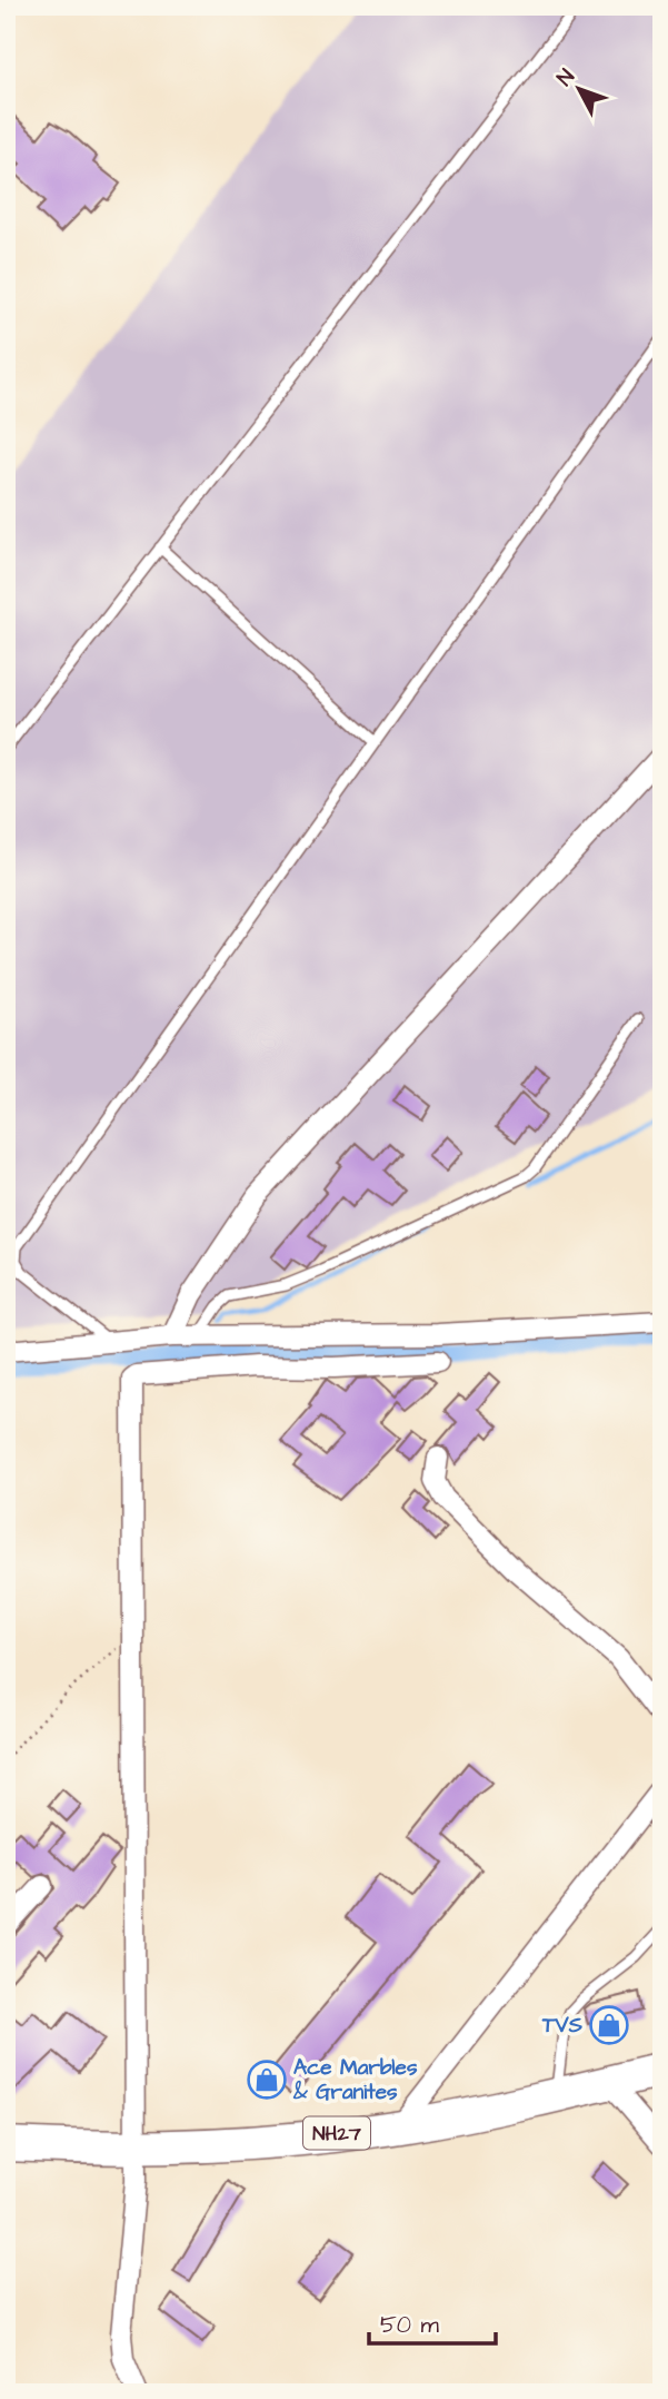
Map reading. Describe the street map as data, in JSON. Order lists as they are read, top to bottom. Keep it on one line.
{"streets":{"highway":["NH27"]},"places":{"shop":["TVS","Ace Marbles & Granites"]},"scale_bar":"50 m","north":"top left"}
